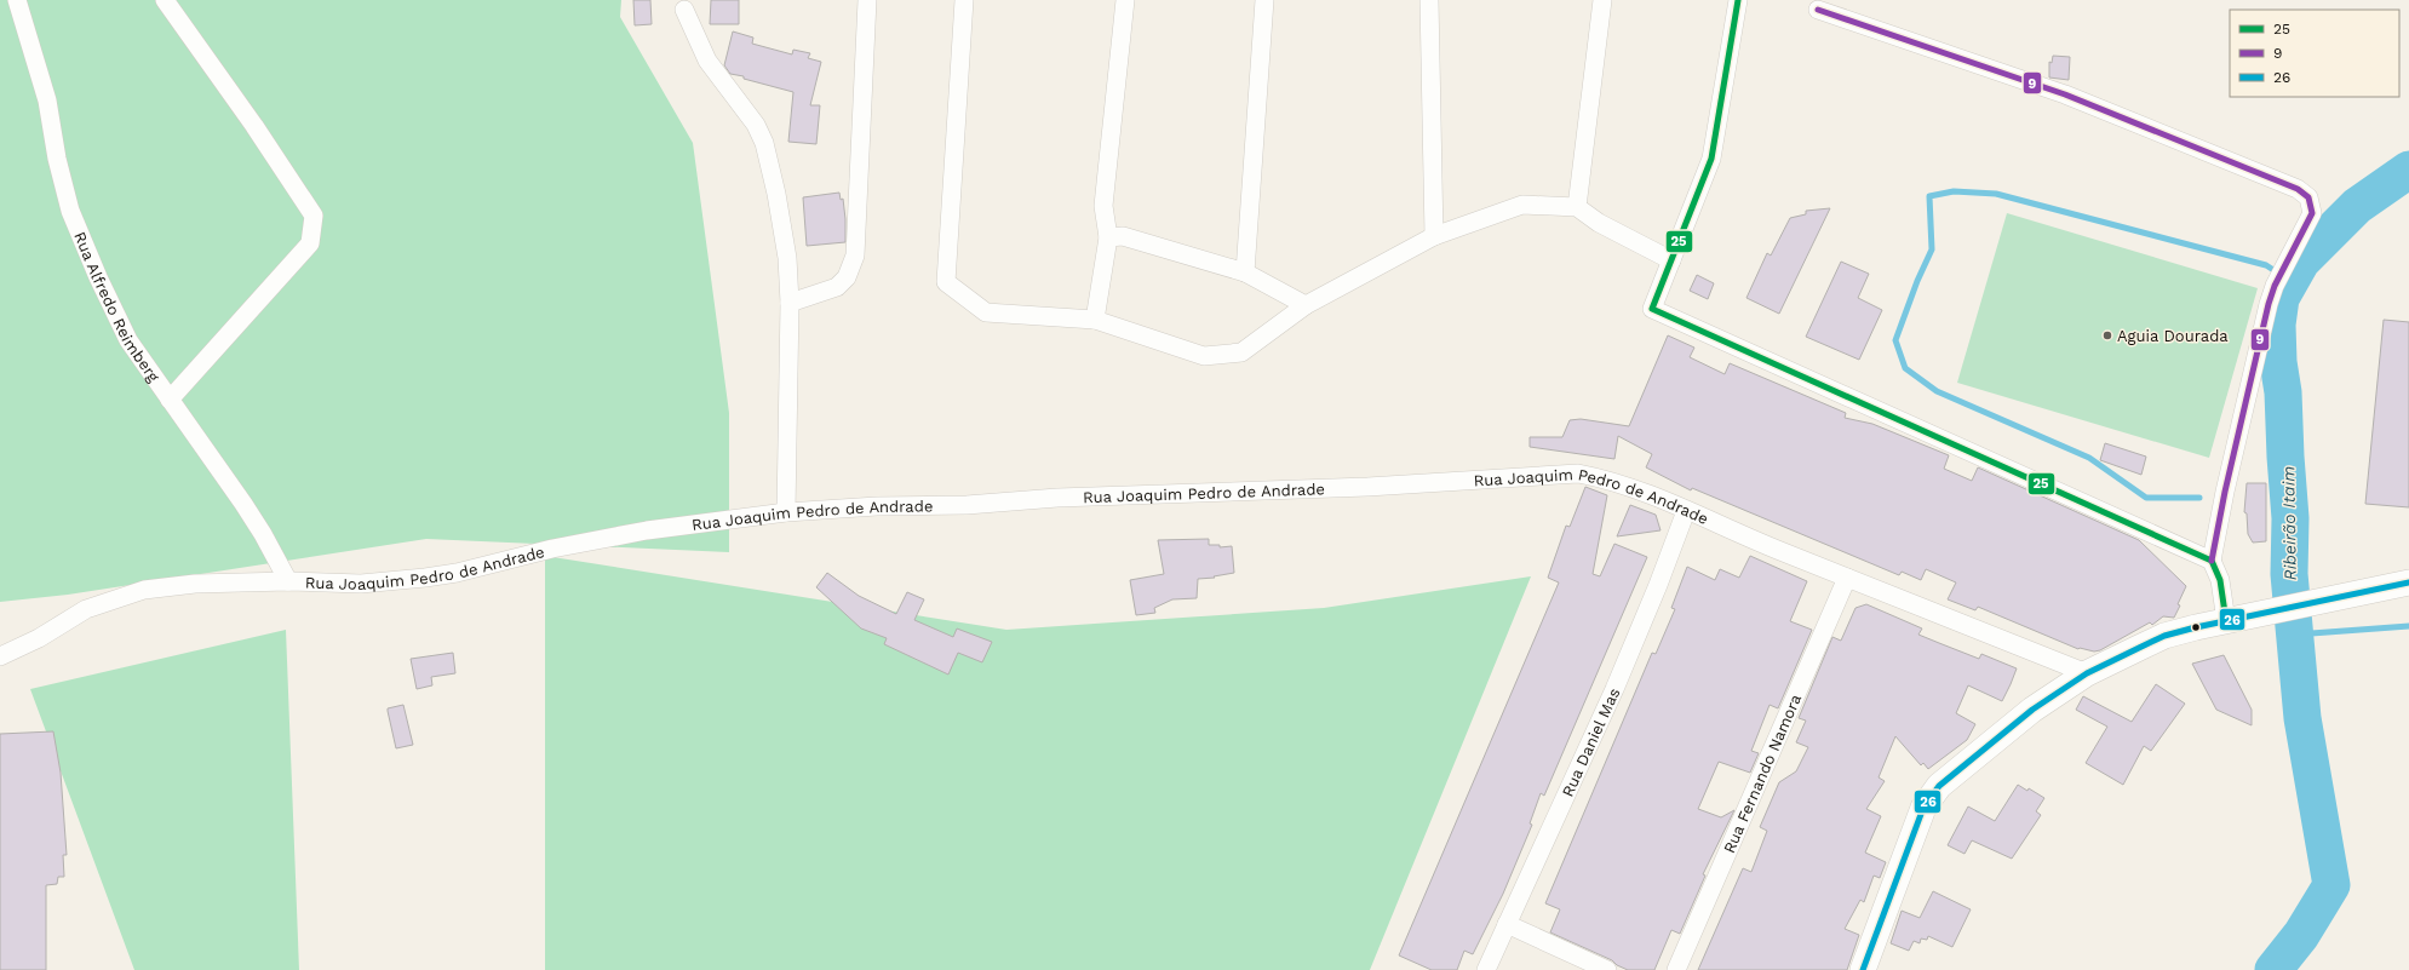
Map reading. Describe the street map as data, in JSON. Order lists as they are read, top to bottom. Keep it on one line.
{"streets":{"street":["Rua Alfredo Reimberg","Rua Joaquim Pedro de Andrade","Rua Daniel Mas","Rua Fernando Namora"]},"crossings":[["Rua Alfredo Reimberg","Rua Joaquim Pedro de Andrade"],["Rua Joaquim Pedro de Andrade","Rua Daniel Mas"],["Rua Joaquim Pedro de Andrade","Rua Fernando Namora"]],"water":["Ribeirão Itaim"],"places":["Aguia Dourada"],"lines":["transit line 25","transit line 9","transit line 26"],"legend":["25","9","26"]}
